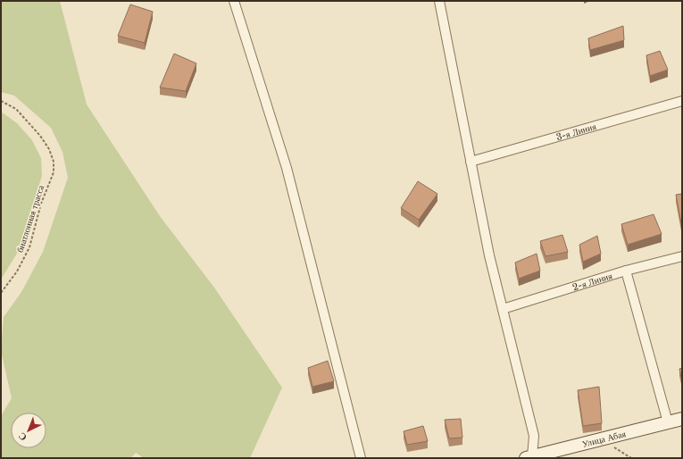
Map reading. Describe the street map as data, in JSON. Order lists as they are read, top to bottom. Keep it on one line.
{"streets":{"street":["3-я Линия","2-я Линия","Улица Абая"],"path":["биатлонная трасса"]},"north":"bottom left"}
